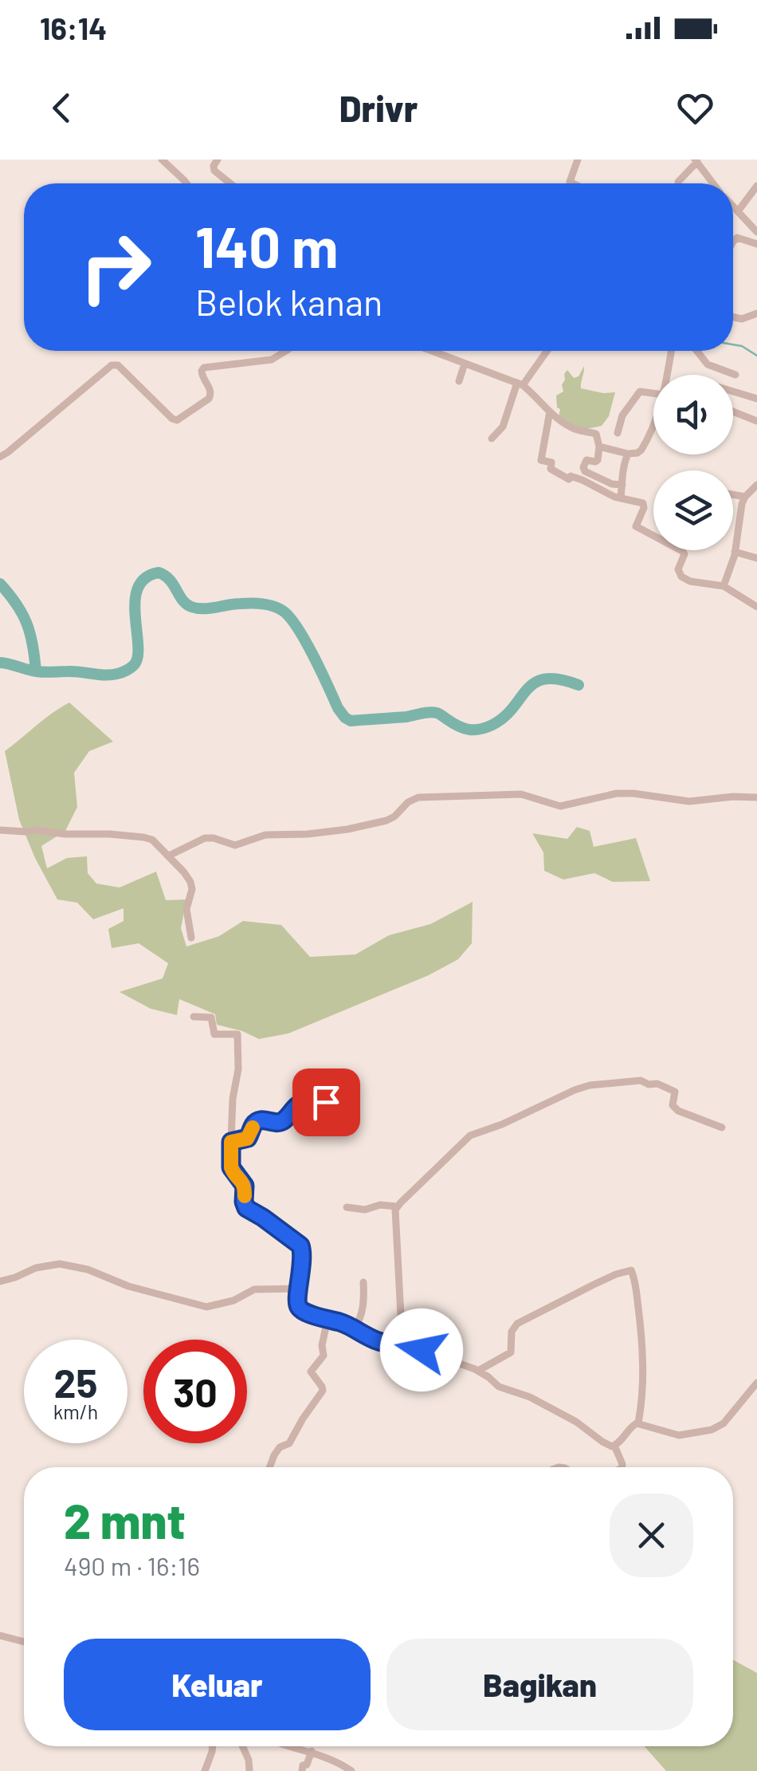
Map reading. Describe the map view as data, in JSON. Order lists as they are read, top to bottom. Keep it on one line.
{"page":{"status":"16:14","header":"Drivr","turn":["140 m","Belok kanan"],"speed":"25 km/h","limit":"30","heading":["2 mnt","490 m · 16:16"],"buttons":["Keluar","Bagikan"]}}
